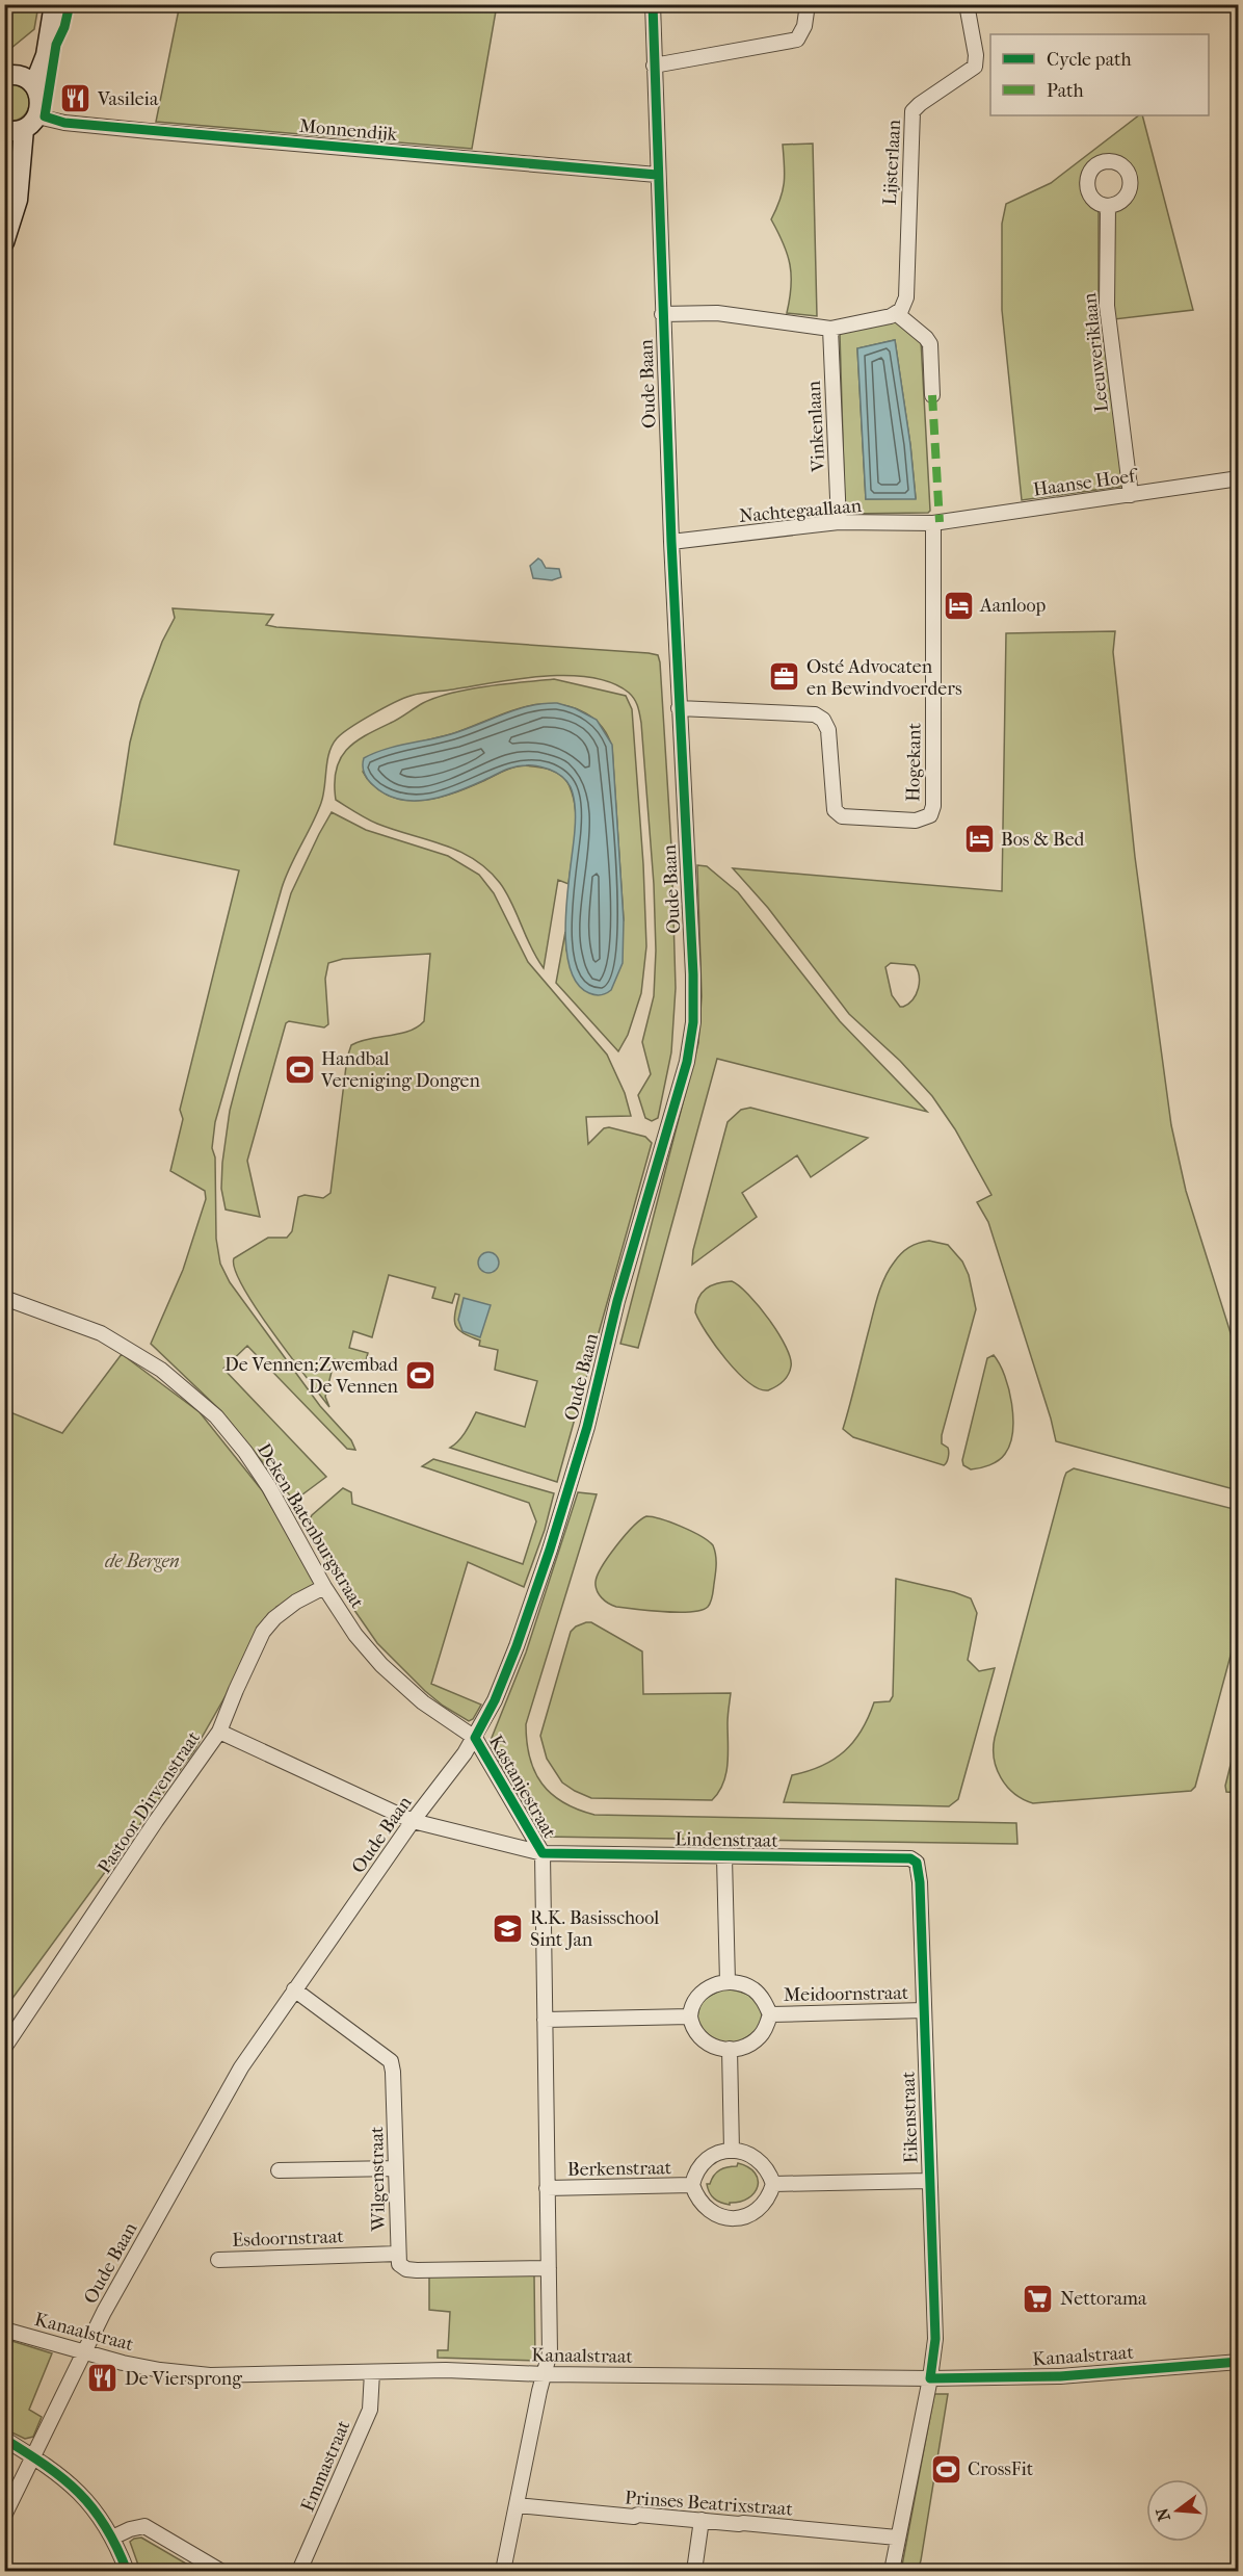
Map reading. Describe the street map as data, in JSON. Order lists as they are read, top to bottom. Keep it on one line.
{"streets":{"street":["Monnendijk","Lijsterlaan","Leeuweriklaan","Oude Baan","Vinkenlaan","Haanse Hoef","Nachtegaallaan","Hogekant","Deken Batenburgstraat","Kastanjestraat","Pastoor Dirvenstraat","Lindenstraat","Meidoornstraat","Eikenstraat","Berkenstraat","Wilgenstraat","Esdoornstraat","Kanaalstraat","Emmastraat","Prinses Beatrixstraat"]},"crossings":[["Monnendijk","Oude Baan"],["Leeuweriklaan","Haanse Hoef"],["Oude Baan","Nachtegaallaan"],["Oude Baan","Hogekant"],["Oude Baan","Deken Batenburgstraat"],["Oude Baan","Kastanjestraat"],["Oude Baan","Lindenstraat"],["Oude Baan","Wilgenstraat"],["Oude Baan","Kanaalstraat"],["Vinkenlaan","Nachtegaallaan"],["Haanse Hoef","Nachtegaallaan"],["Haanse Hoef","Hogekant"],["Nachtegaallaan","Hogekant"],["Deken Batenburgstraat","Kastanjestraat"],["Deken Batenburgstraat","Pastoor Dirvenstraat"],["Kastanjestraat","Lindenstraat"],["Kastanjestraat","Berkenstraat"],["Kastanjestraat","Wilgenstraat"],["Kastanjestraat","Kanaalstraat"],["Kastanjestraat","Prinses Beatrixstraat"],["Pastoor Dirvenstraat","Lindenstraat"],["Lindenstraat","Eikenstraat"],["Meidoornstraat","Eikenstraat"],["Eikenstraat","Kanaalstraat"],["Eikenstraat","Prinses Beatrixstraat"],["Wilgenstraat","Esdoornstraat"],["Kanaalstraat","Emmastraat"]],"parks":["de Bergen"],"places":{"restaurant":["Vasileia","De Viersprong"],"hotel":["Aanloop","Bos & Bed"],"office":["Osté Advocaten en Bewindvoerders"],"sports":["Handbal Vereniging Dongen","De Vennen;Zwembad De Vennen","CrossFit"],"school or university":["R.K. Basisschool Sint Jan"],"supermarket":["Nettorama"]},"legend":["Cycle path","Path"],"north":"left"}
